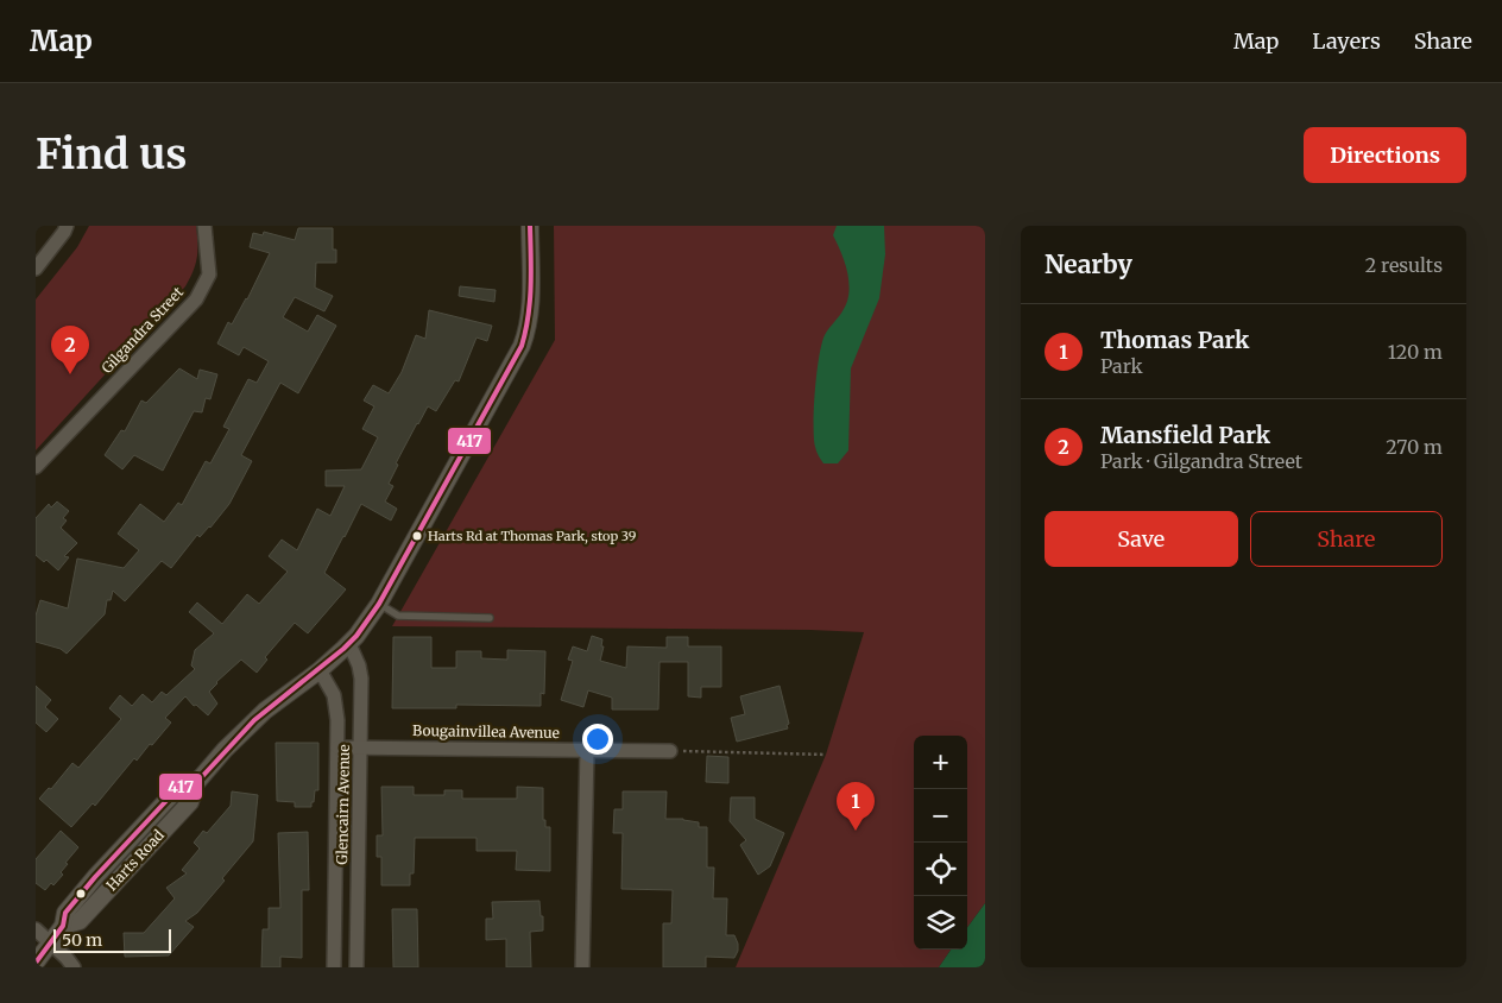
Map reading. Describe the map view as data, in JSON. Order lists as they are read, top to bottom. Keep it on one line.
{"streets":{"street":["Gilgandra Street","Bougainvillea Avenue","Glencairn Avenue","Harts Road"]},"crossings":[["Bougainvillea Avenue","Glencairn Avenue"],["Glencairn Avenue","Harts Road"]],"places":["Harts Rd at Thomas Park, stop 39"],"lines":["transit line 417"],"scale_bar":"50 m","page":{"header":"Map","nav":["Map","Layers","Share"],"buttons":["Directions",["Save","Share"]],"title":"Find us","heading":["Nearby","2 results"],"list":[{"mark":"1","name":"Thomas Park","note":"Park","value":"120 m"},{"mark":"2","name":"Mansfield Park","note":"Park · Gilgandra Street","value":"270 m"}],"pins":["2","1"],"map_buttons":["+","−"],"scale":"50 m"}}
